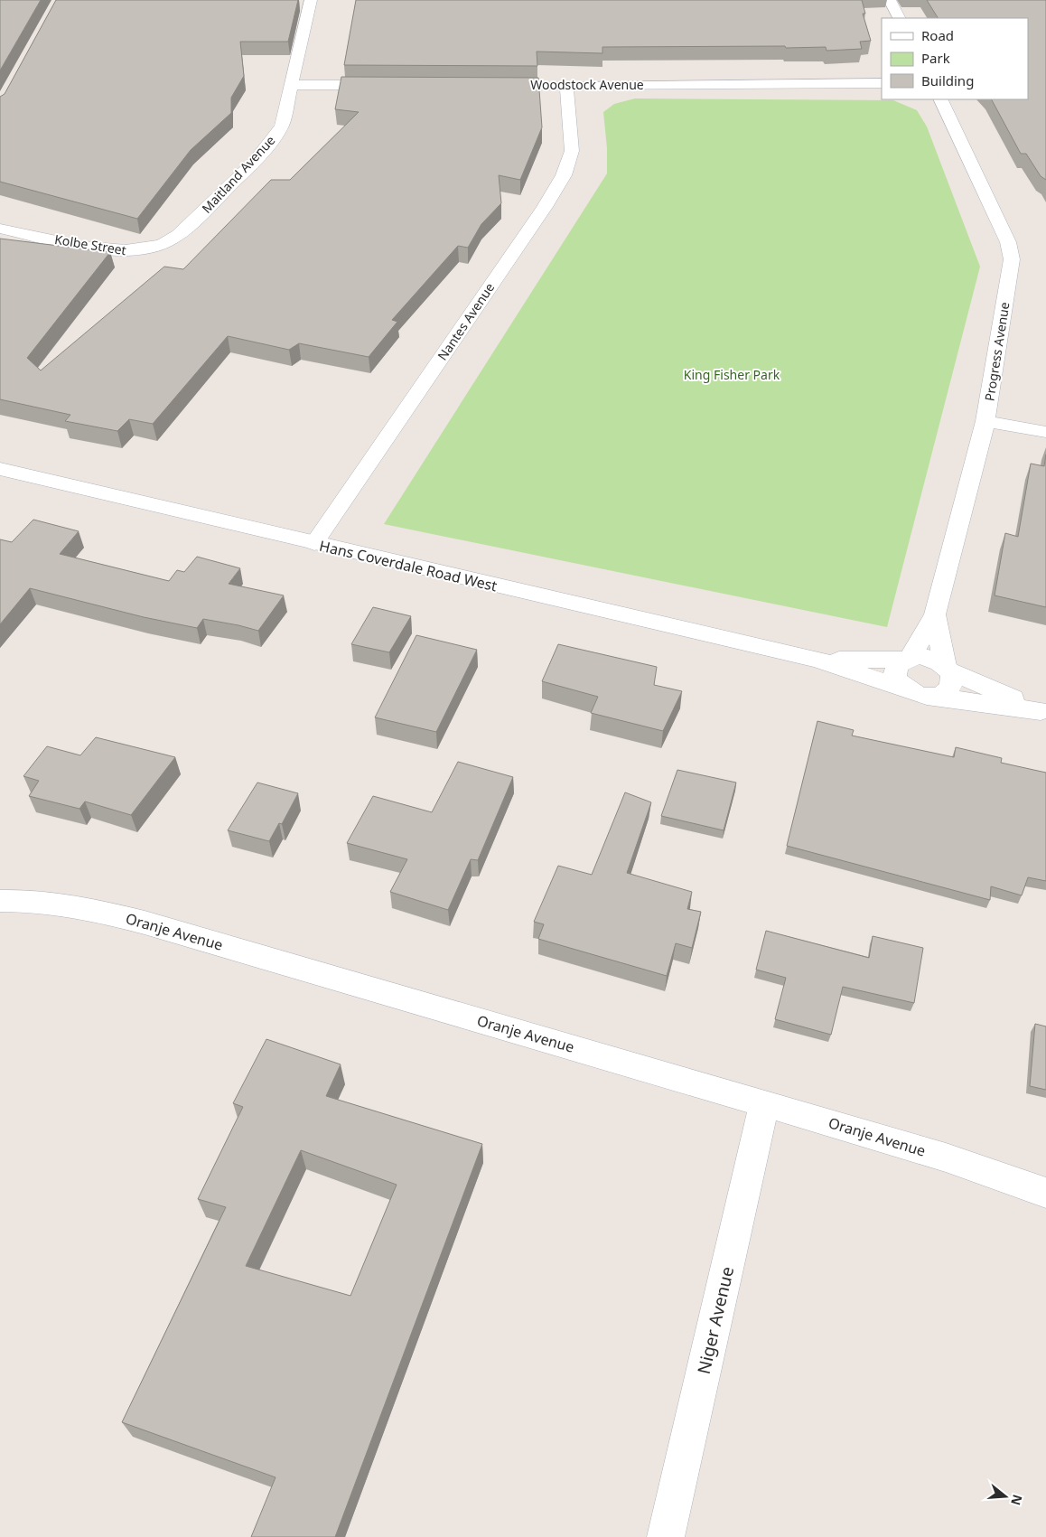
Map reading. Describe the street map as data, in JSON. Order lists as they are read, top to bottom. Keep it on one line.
{"streets":{"street":["Woodstock Avenue","Maitland Avenue","Kolbe Street","Nantes Avenue","Progress Avenue","Hans Coverdale Road West","Oranje Avenue","Niger Avenue"]},"crossings":[["Woodstock Avenue","Nantes Avenue"],["Maitland Avenue","Kolbe Street"],["Nantes Avenue","Hans Coverdale Road West"],["Progress Avenue","Hans Coverdale Road West"],["Oranje Avenue","Niger Avenue"]],"parks":["King Fisher Park"],"legend":["Road","Park","Building"],"north":"right"}
